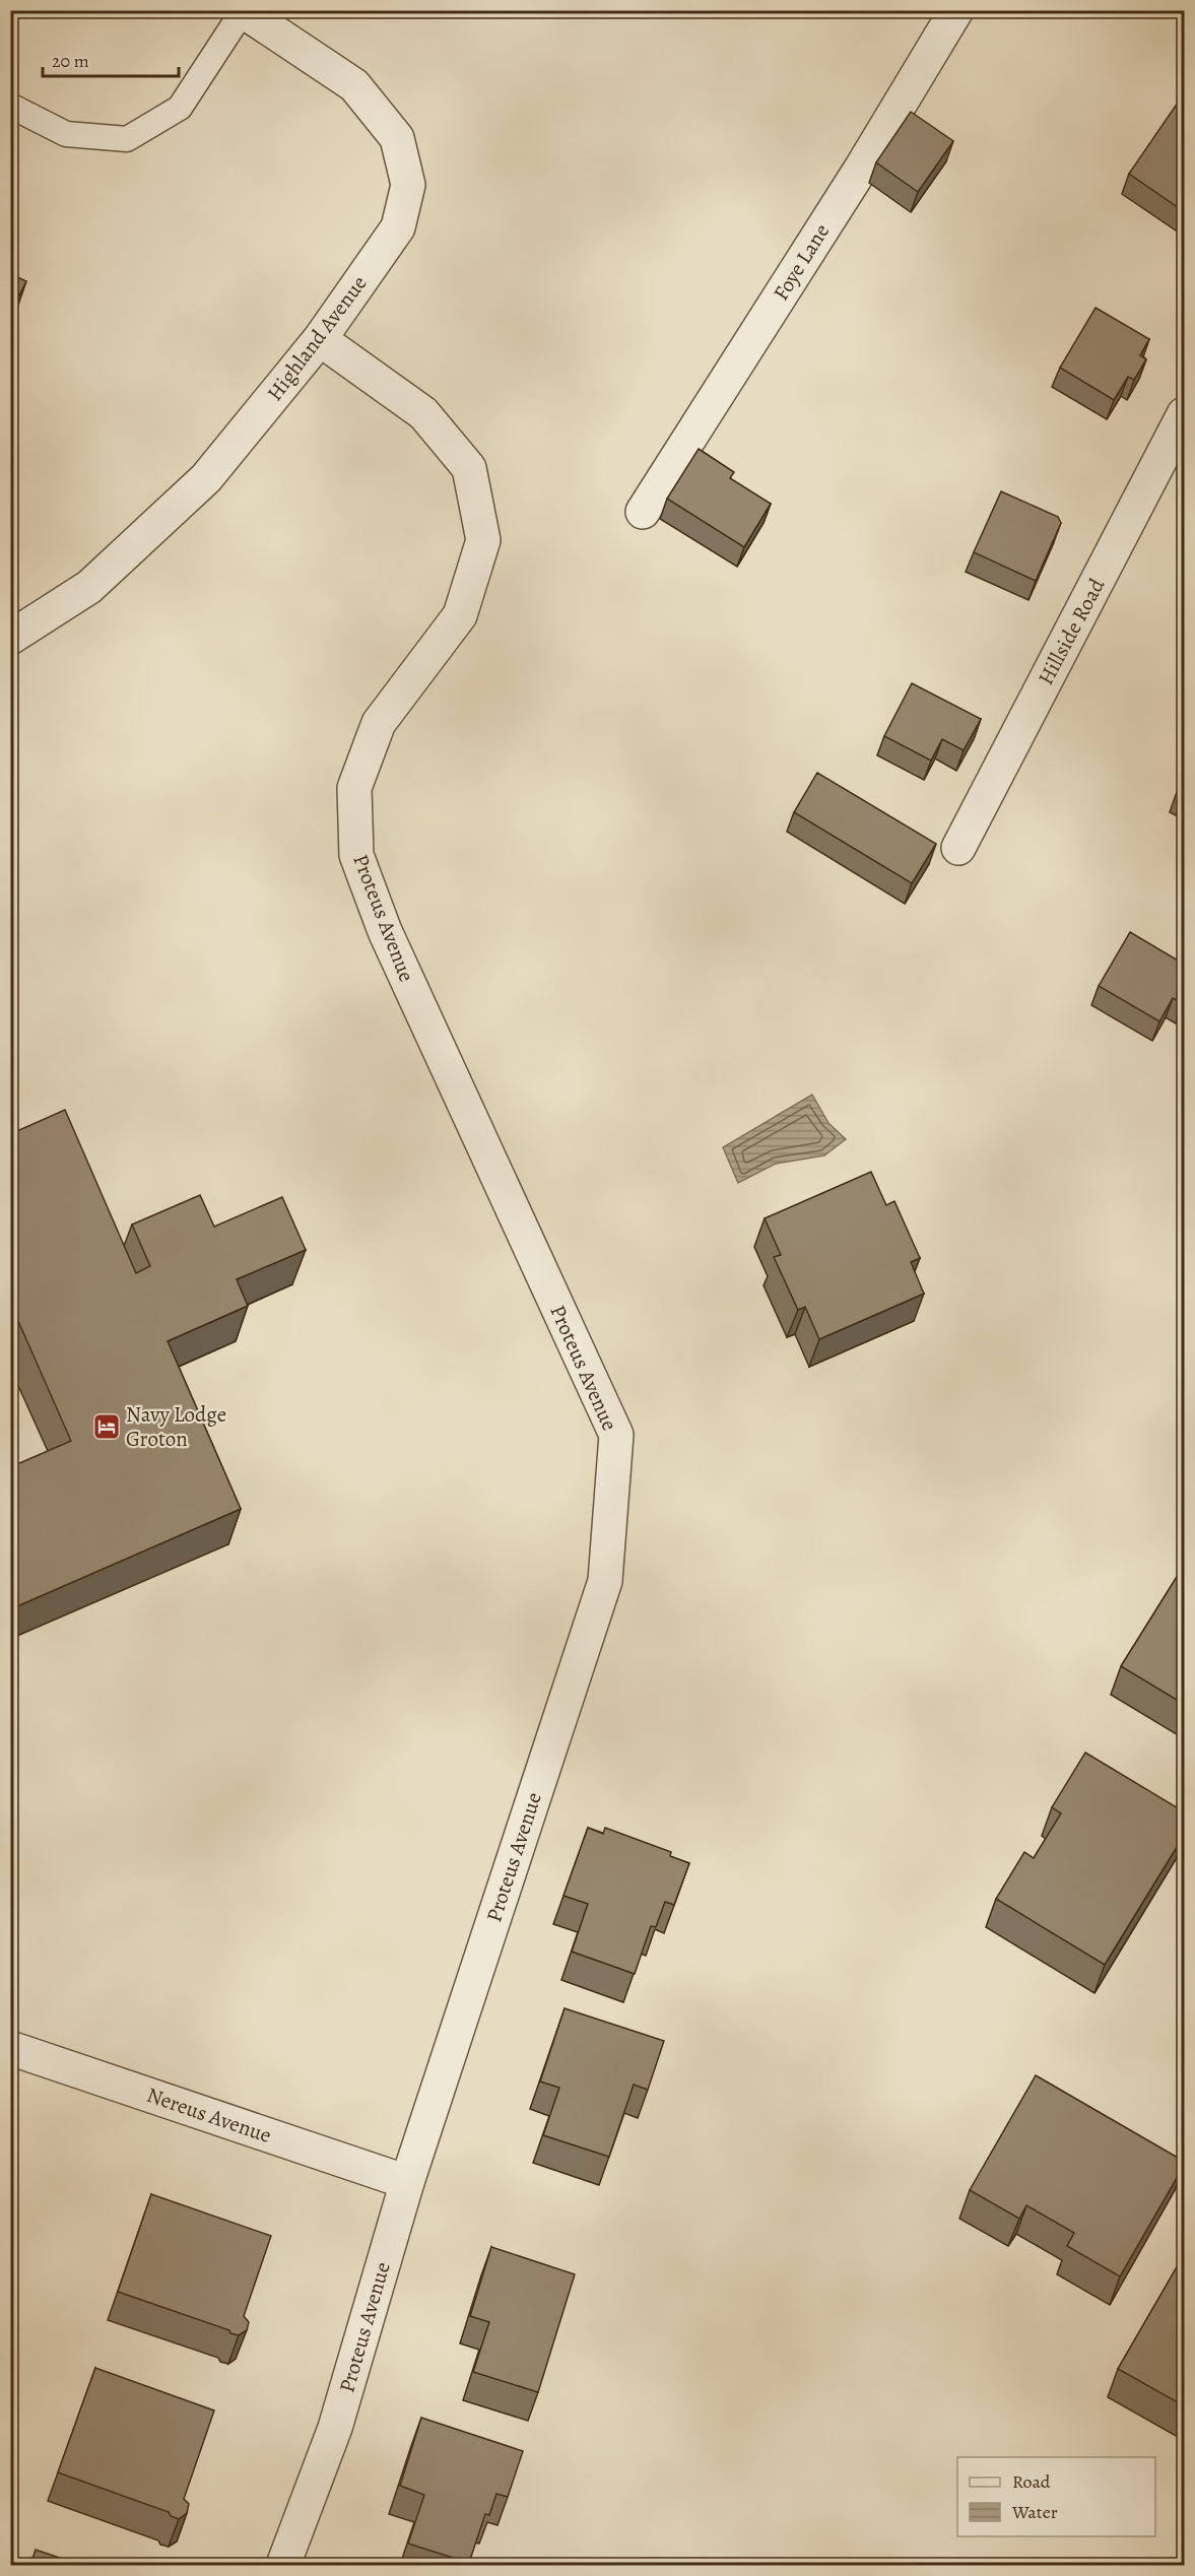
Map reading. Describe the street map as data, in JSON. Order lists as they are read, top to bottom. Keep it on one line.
{"streets":{"street":["Foye Lane","Highland Avenue","Hillside Road","Proteus Avenue","Nereus Avenue"]},"crossings":[["Highland Avenue","Proteus Avenue"],["Proteus Avenue","Nereus Avenue"]],"places":{"hotel":["Navy Lodge Groton"]},"legend":["Road","Water"],"scale_bar":"20 m"}
